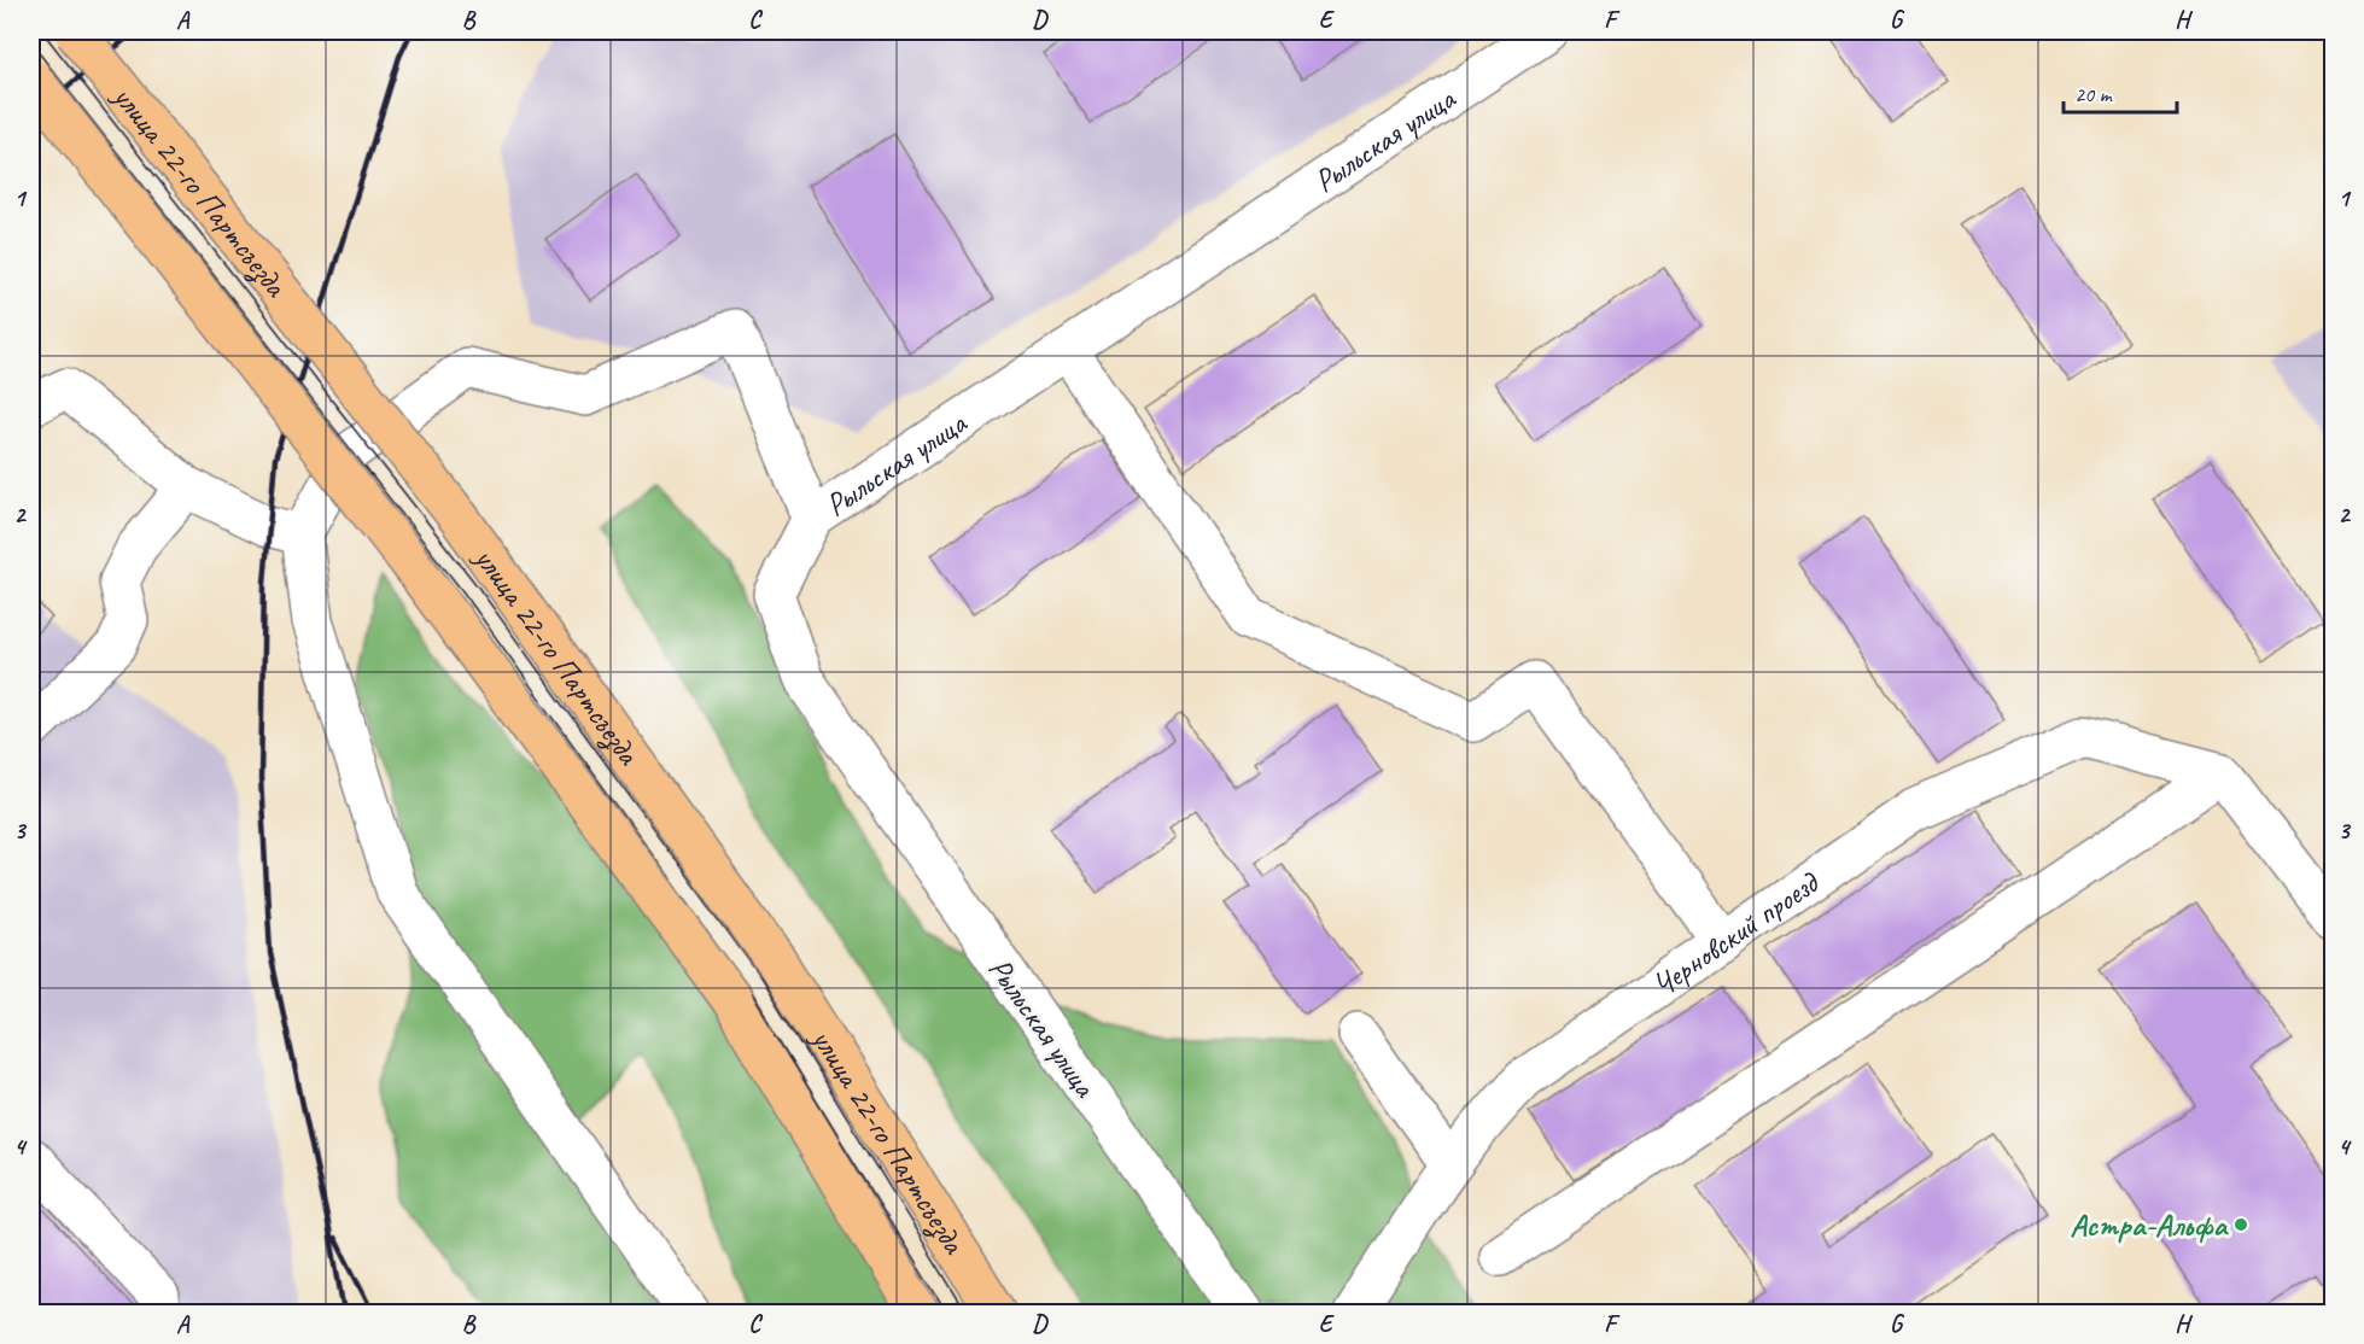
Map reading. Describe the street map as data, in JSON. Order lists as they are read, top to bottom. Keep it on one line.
{"streets":{"main road":["улица 22-го Партсъезда"],"street":["Рыльская улица","Черновский проезд"]},"places":["Астра-Альфа"],"scale_bar":"20 m","grid":{"columns":["A","B","C","D","E","F","G","H"],"rows":["1","2","3","4"]}}
